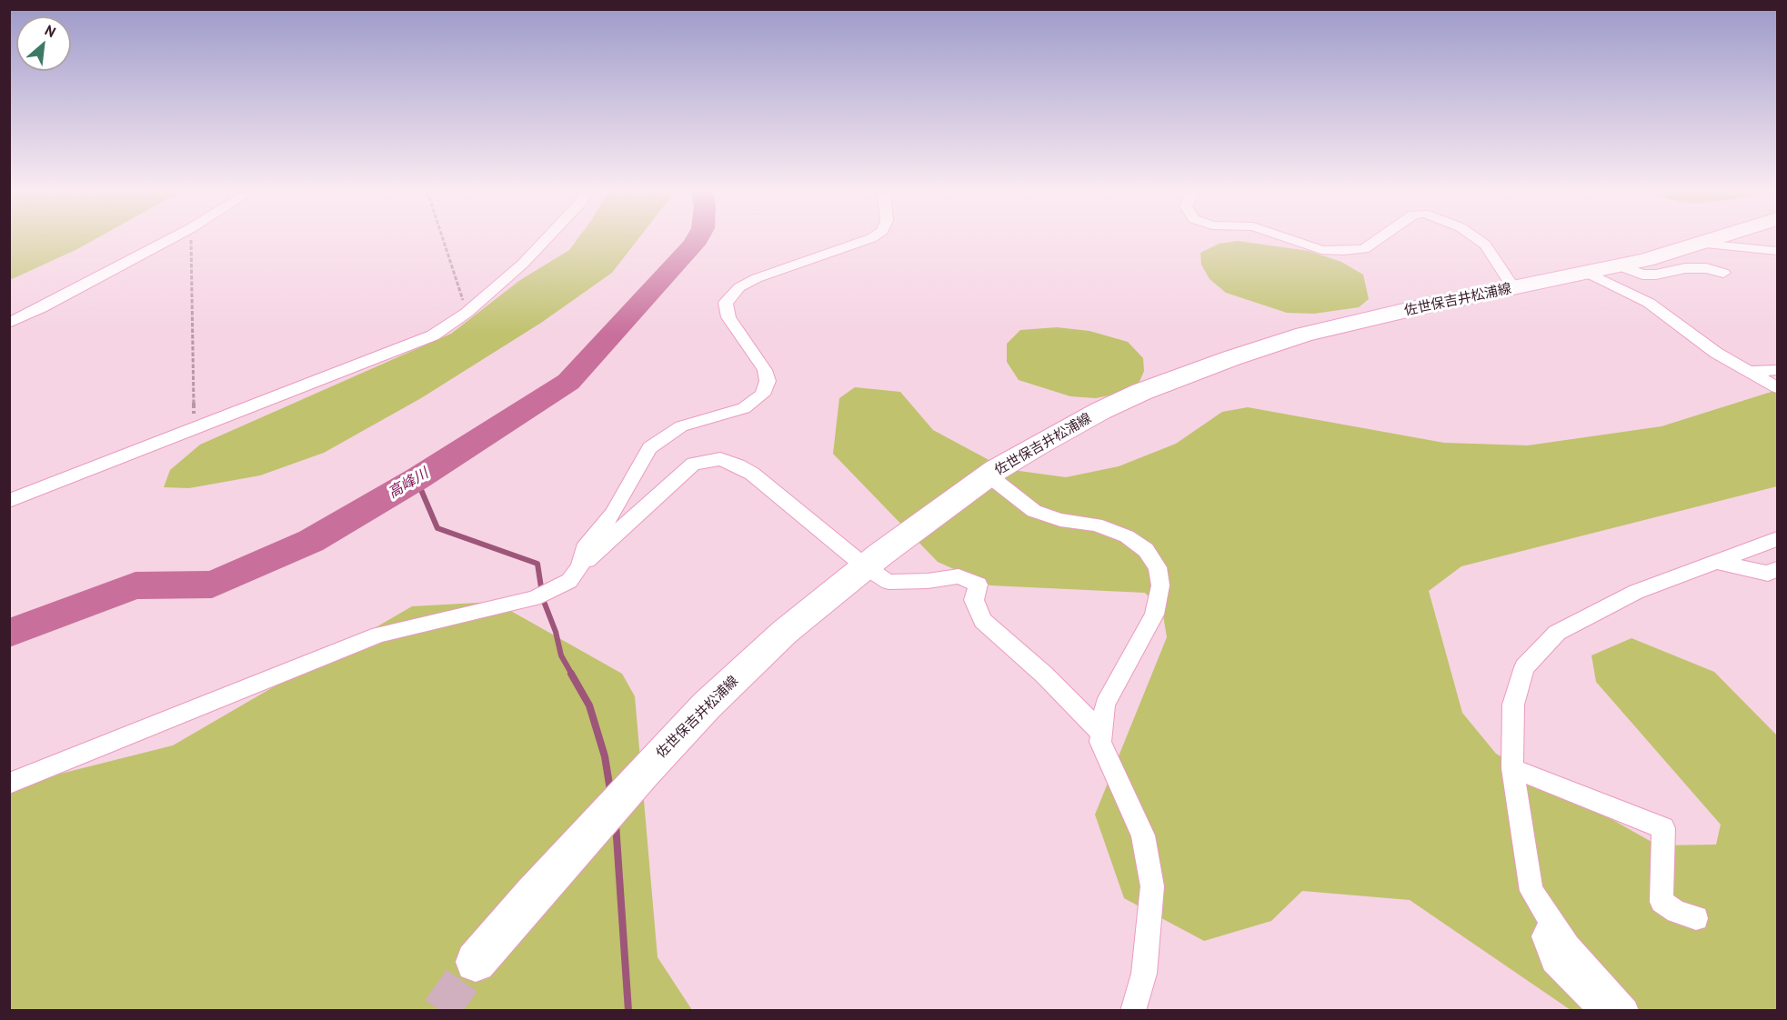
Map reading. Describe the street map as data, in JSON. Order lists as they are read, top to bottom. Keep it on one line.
{"streets":{"main road":["佐世保吉井松浦線"]},"water":["高峰川"],"north":"top right"}
